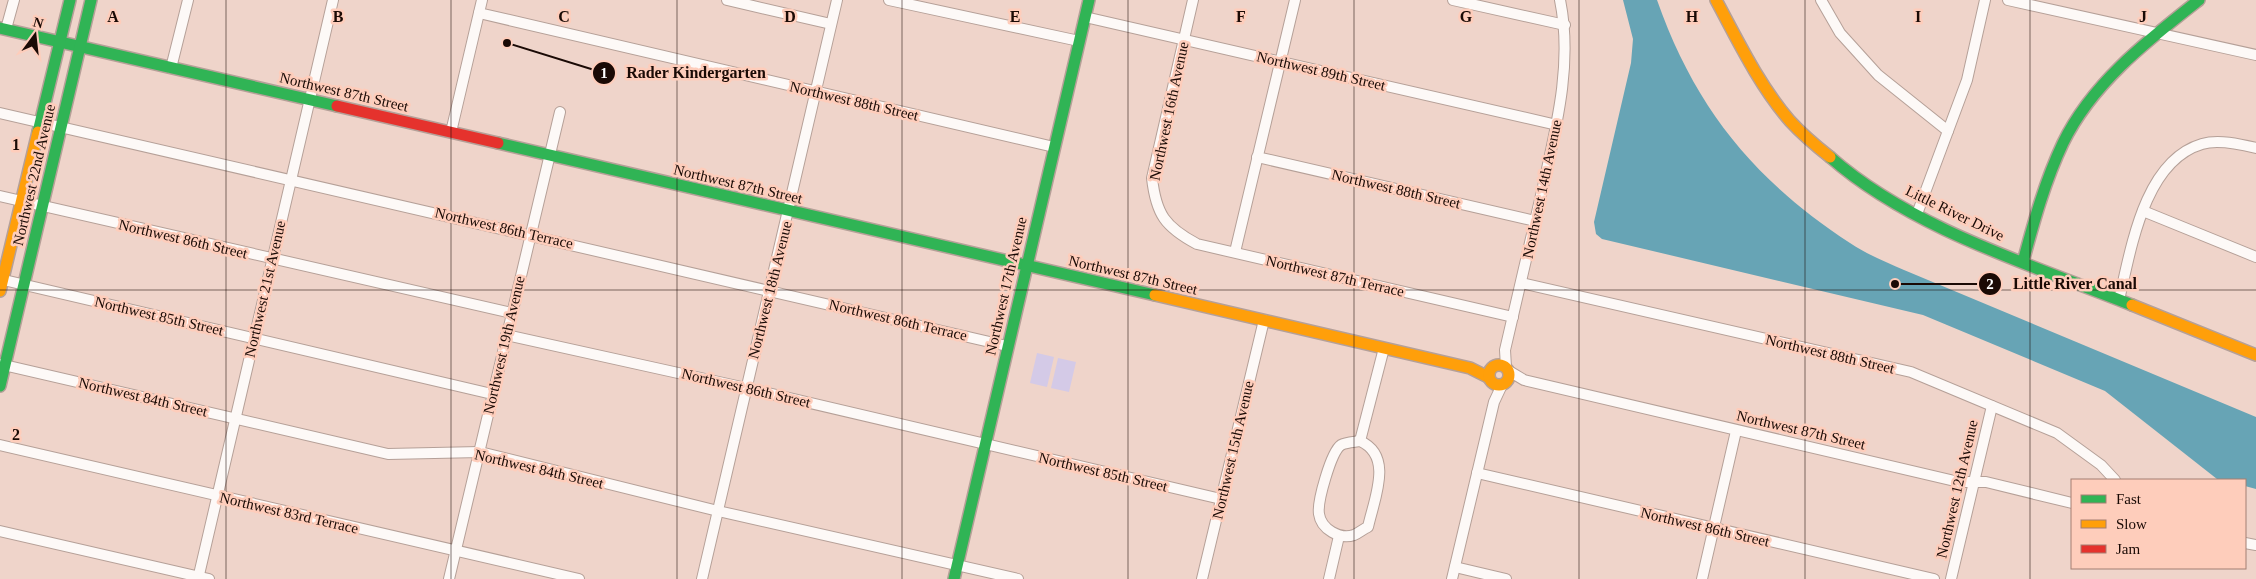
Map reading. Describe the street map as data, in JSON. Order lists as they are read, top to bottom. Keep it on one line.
{"streets":{"street":["Northwest 89th Street","Northwest 87th Street","Northwest 88th Street","Northwest 16th Avenue","Northwest 22nd Avenue","Northwest 14th Avenue","Little River Drive","Northwest 86th Terrace","Northwest 86th Street","Northwest 87th Terrace","Northwest 17th Avenue","Northwest 21st Avenue","Northwest 18th Avenue","Northwest 85th Street","Northwest 19th Avenue","Northwest 84th Street","Northwest 15th Avenue","Northwest 12th Avenue","Northwest 83rd Terrace"]},"crossings":[["Northwest 89th Street","Northwest 16th Avenue"],["Northwest 89th Street","Northwest 14th Avenue"],["Northwest 89th Street","Northwest 17th Avenue"],["Northwest 87th Street","Northwest 22nd Avenue"],["Northwest 87th Street","Northwest 14th Avenue"],["Northwest 87th Street","Northwest 17th Avenue"],["Northwest 87th Street","Northwest 21st Avenue"],["Northwest 87th Street","Northwest 18th Avenue"],["Northwest 87th Street","Northwest 19th Avenue"],["Northwest 87th Street","Northwest 15th Avenue"],["Northwest 87th Street","Northwest 12th Avenue"],["Northwest 88th Street","Northwest 14th Avenue"],["Northwest 88th Street","Northwest 17th Avenue"],["Northwest 88th Street","Northwest 18th Avenue"],["Northwest 88th Street","Northwest 12th Avenue"],["Northwest 16th Avenue","Northwest 87th Terrace"],["Northwest 22nd Avenue","Northwest 86th Terrace"],["Northwest 22nd Avenue","Northwest 86th Street"],["Northwest 22nd Avenue","Northwest 85th Street"],["Northwest 22nd Avenue","Northwest 84th Street"],["Northwest 14th Avenue","Northwest 86th Street"],["Northwest 14th Avenue","Northwest 87th Terrace"],["Northwest 86th Terrace","Northwest 17th Avenue"],["Northwest 86th Terrace","Northwest 21st Avenue"],["Northwest 86th Terrace","Northwest 18th Avenue"],["Northwest 86th Terrace","Northwest 19th Avenue"],["Northwest 86th Street","Northwest 17th Avenue"],["Northwest 86th Street","Northwest 21st Avenue"],["Northwest 86th Street","Northwest 18th Avenue"],["Northwest 86th Street","Northwest 85th Street"],["Northwest 86th Street","Northwest 19th Avenue"],["Northwest 17th Avenue","Northwest 85th Street"],["Northwest 17th Avenue","Northwest 84th Street"],["Northwest 21st Avenue","Northwest 85th Street"],["Northwest 21st Avenue","Northwest 84th Street"],["Northwest 21st Avenue","Northwest 83rd Terrace"],["Northwest 18th Avenue","Northwest 84th Street"],["Northwest 85th Street","Northwest 19th Avenue"],["Northwest 85th Street","Northwest 15th Avenue"],["Northwest 19th Avenue","Northwest 84th Street"],["Northwest 19th Avenue","Northwest 83rd Terrace"]],"places":["Rader Kindergarten","Little River Canal"],"legend":["Fast","Slow","Jam"],"north":"top","grid":{"columns":["A","B","C","D","E","F","G","H","I","J"],"rows":["1","2"]}}
